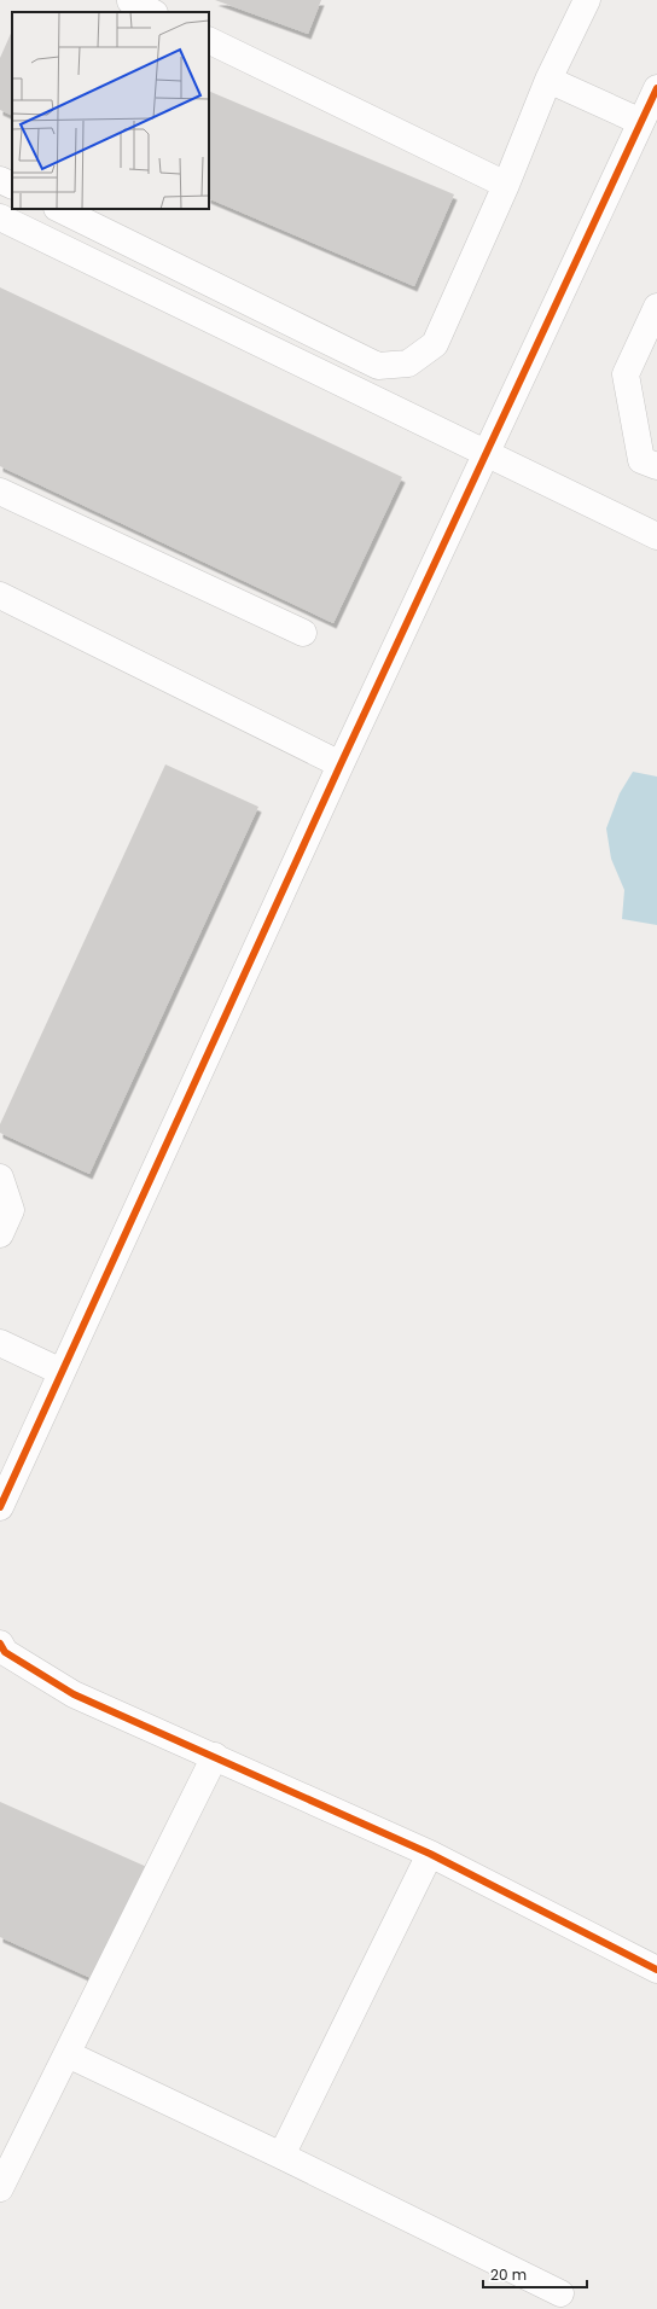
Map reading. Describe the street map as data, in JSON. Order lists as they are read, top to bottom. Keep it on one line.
{"scale_bar":"20 m"}
